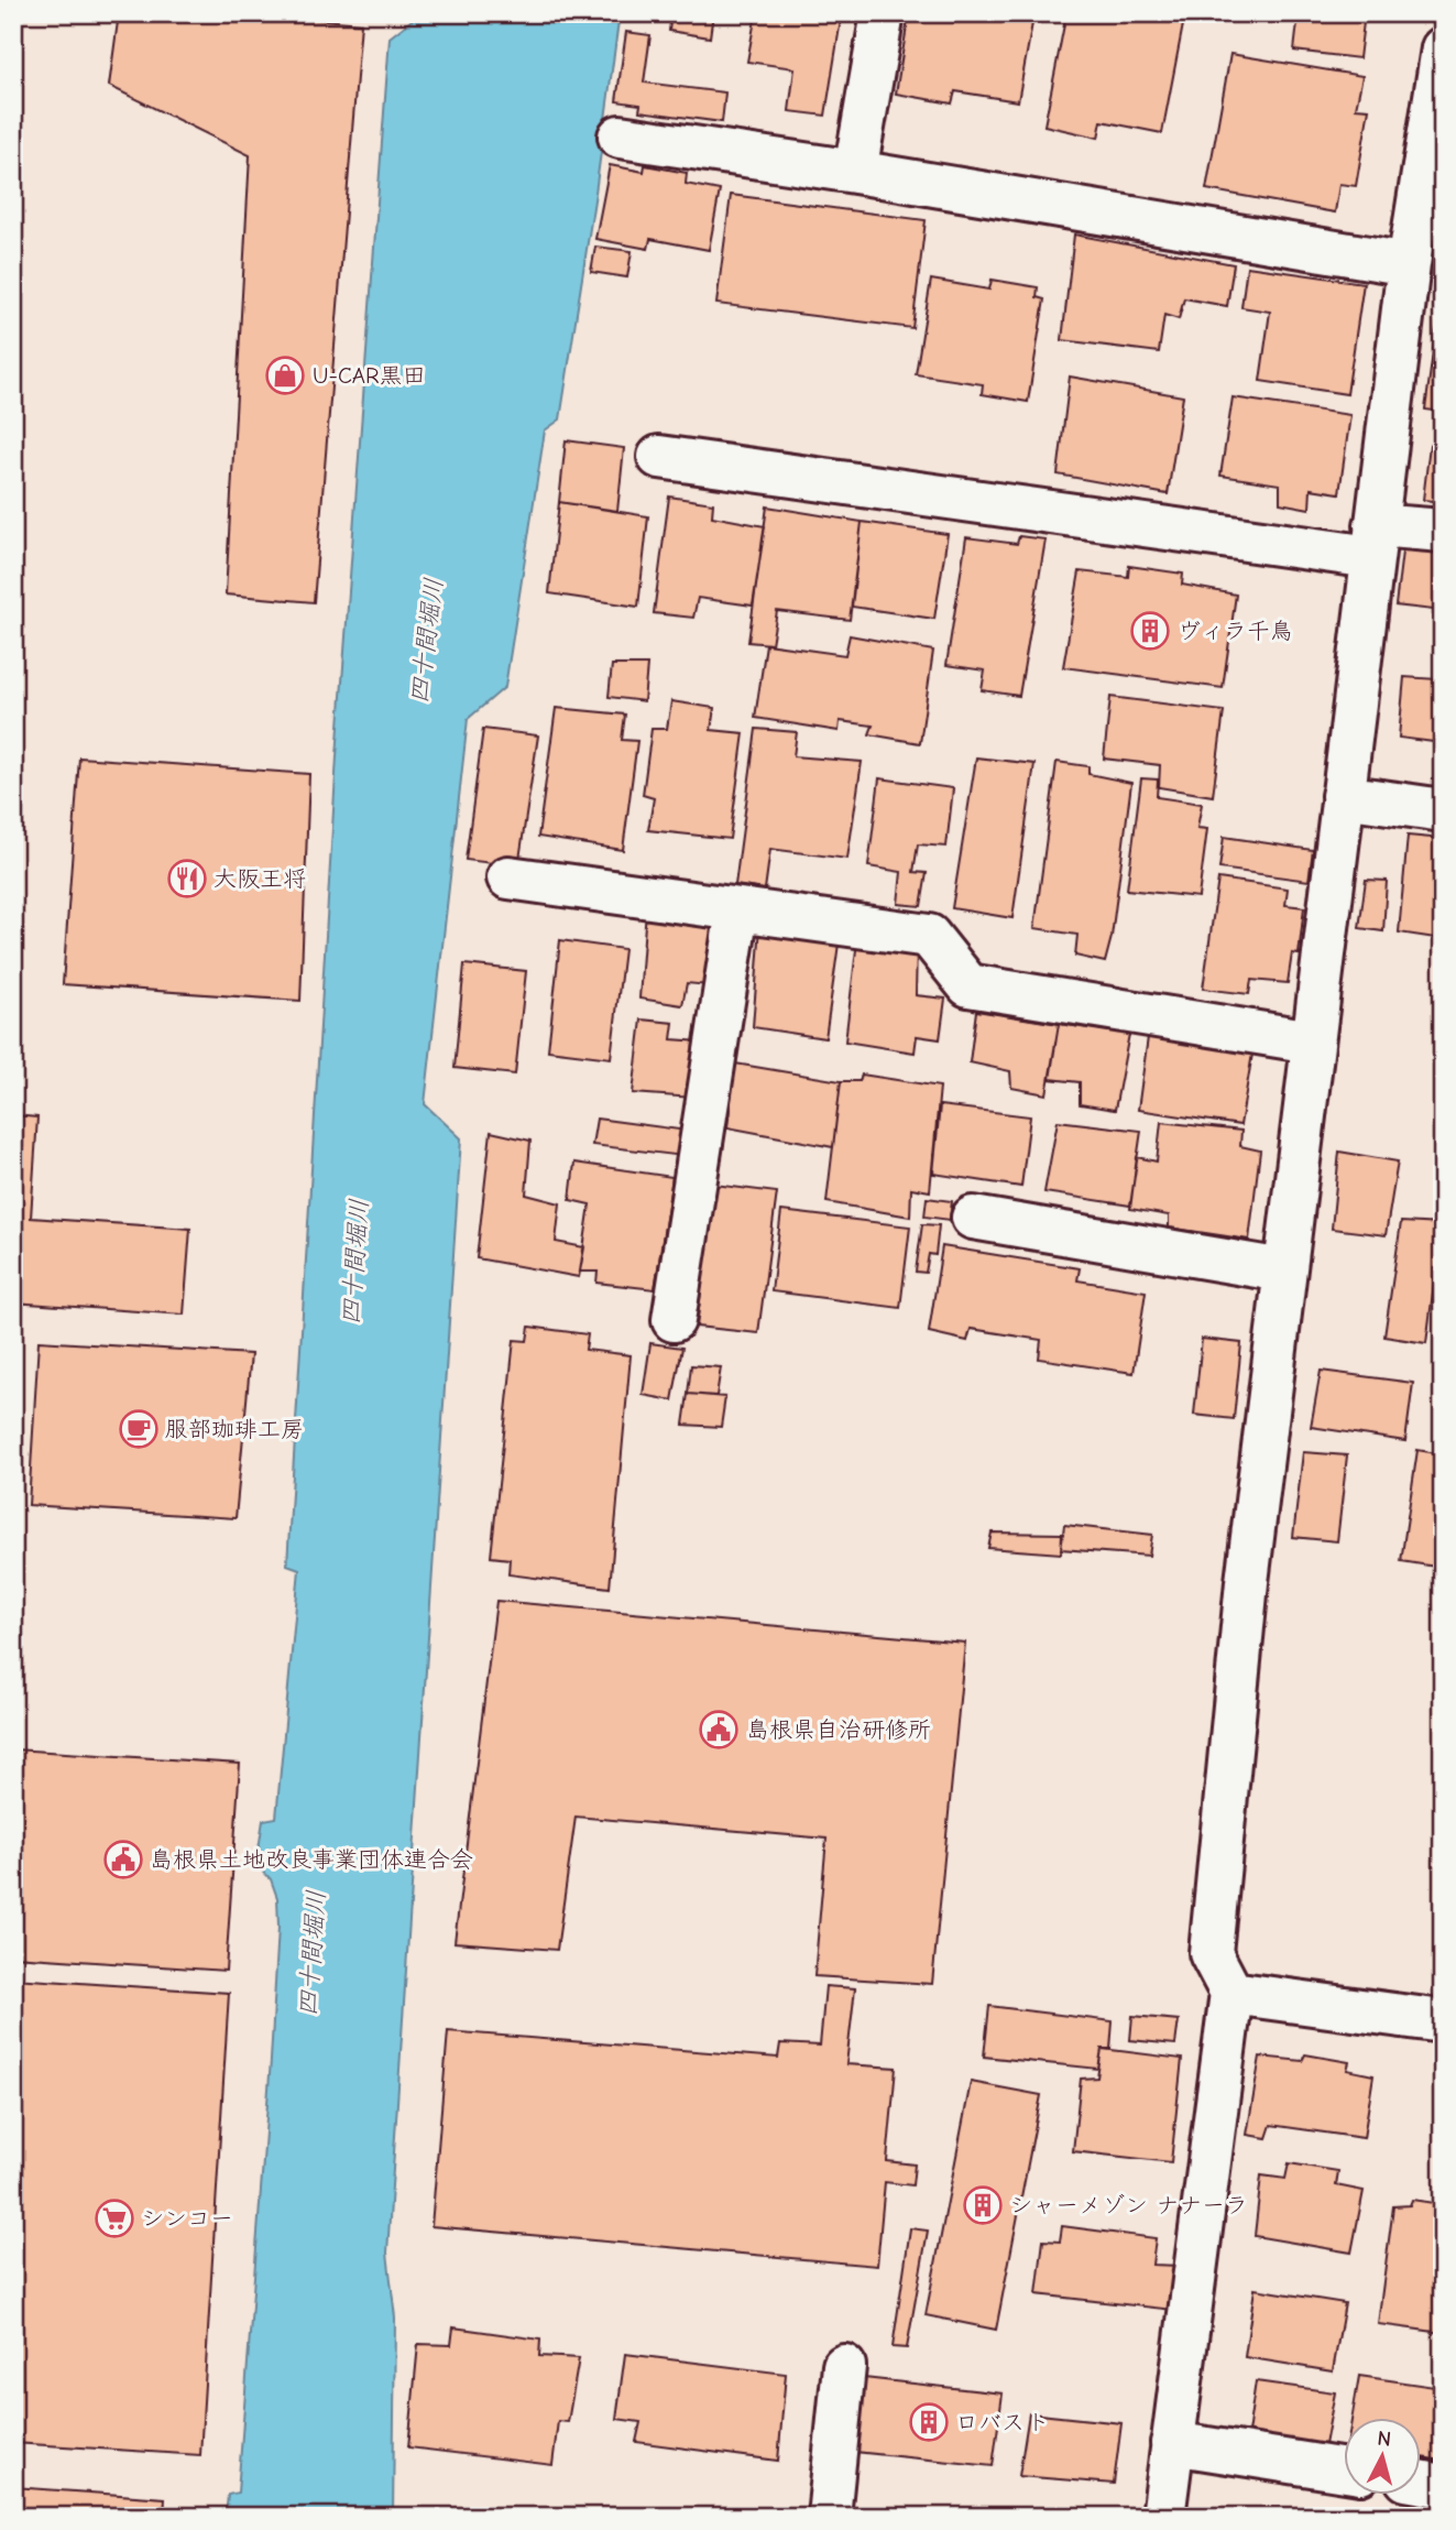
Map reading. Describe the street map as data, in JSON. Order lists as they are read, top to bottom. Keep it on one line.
{"water":["四十間堀川"],"places":{"shop":["U-CAR黒田"],"building":["ヴィラ千鳥","シャーメゾン ナナーラ","ロバスト"],"restaurant":["大阪王将"],"cafe":["服部珈琲工房"],"public building":["島根県自治研修所","島根県土地改良事業団体連合会"],"supermarket":["シンコー"]},"north":"top"}
